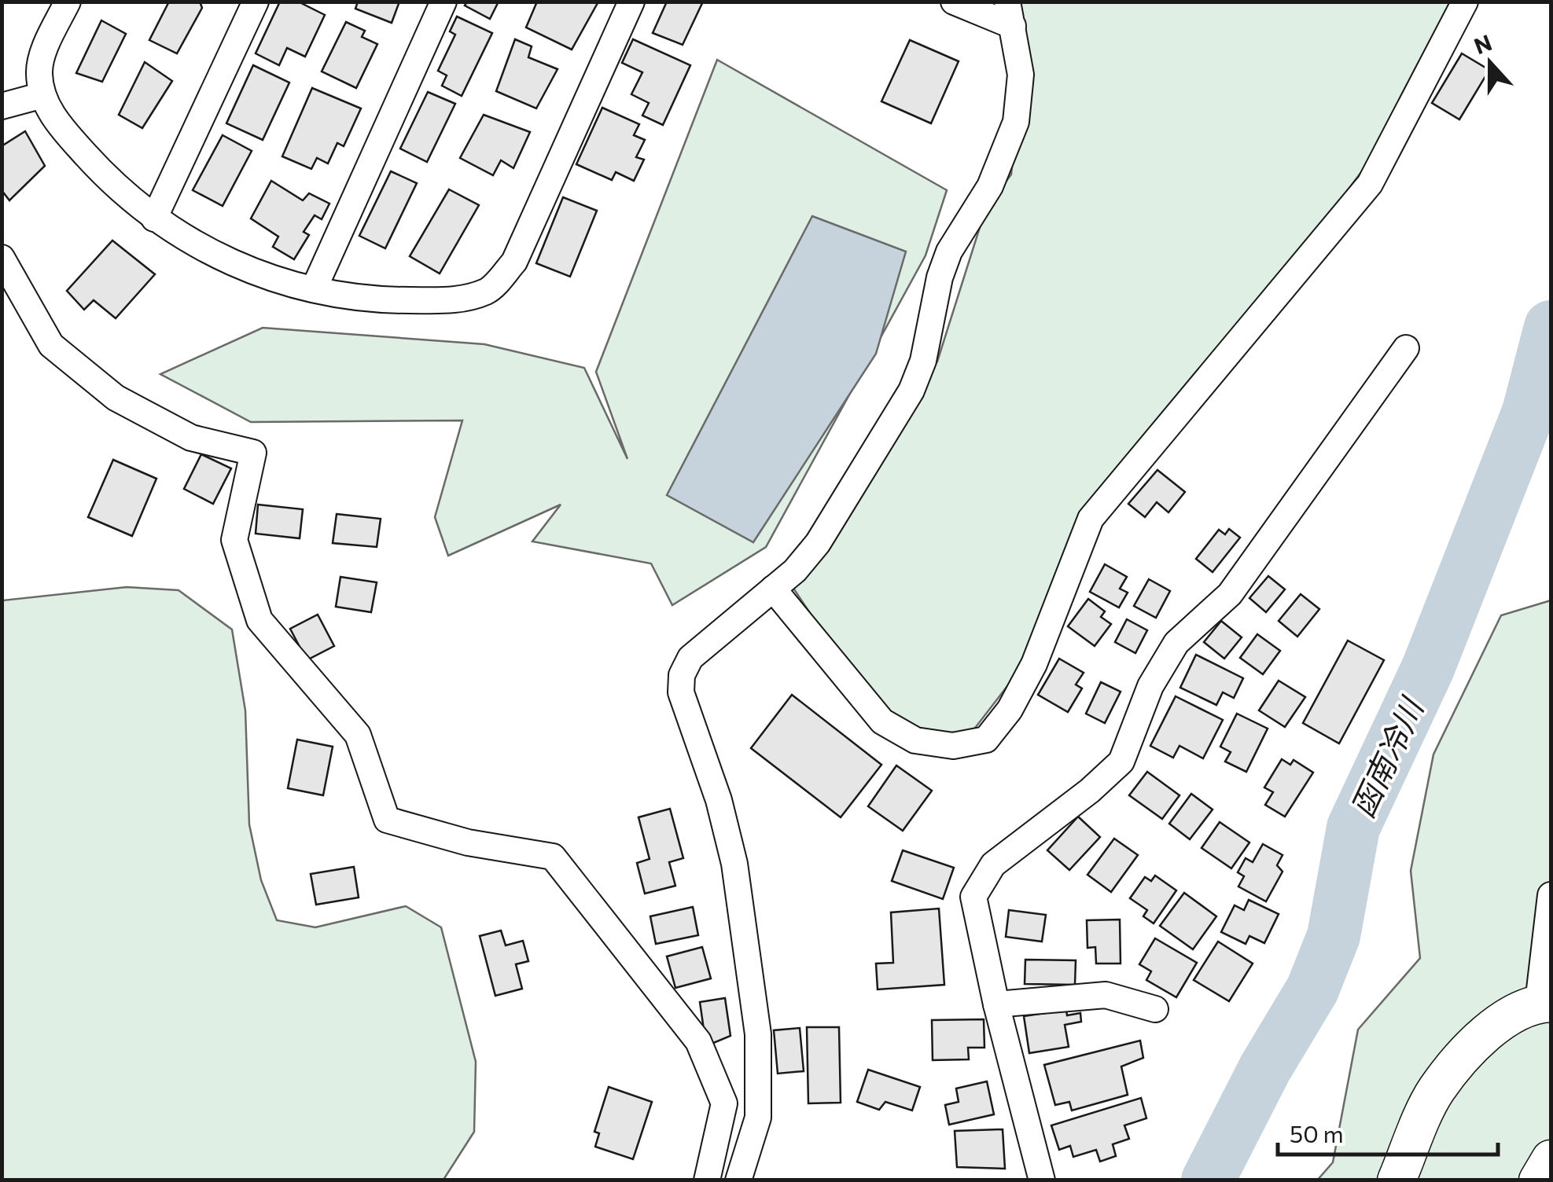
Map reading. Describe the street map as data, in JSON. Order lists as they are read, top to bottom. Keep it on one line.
{"water":["函南冷川"],"scale_bar":"50 m","north":"top"}
